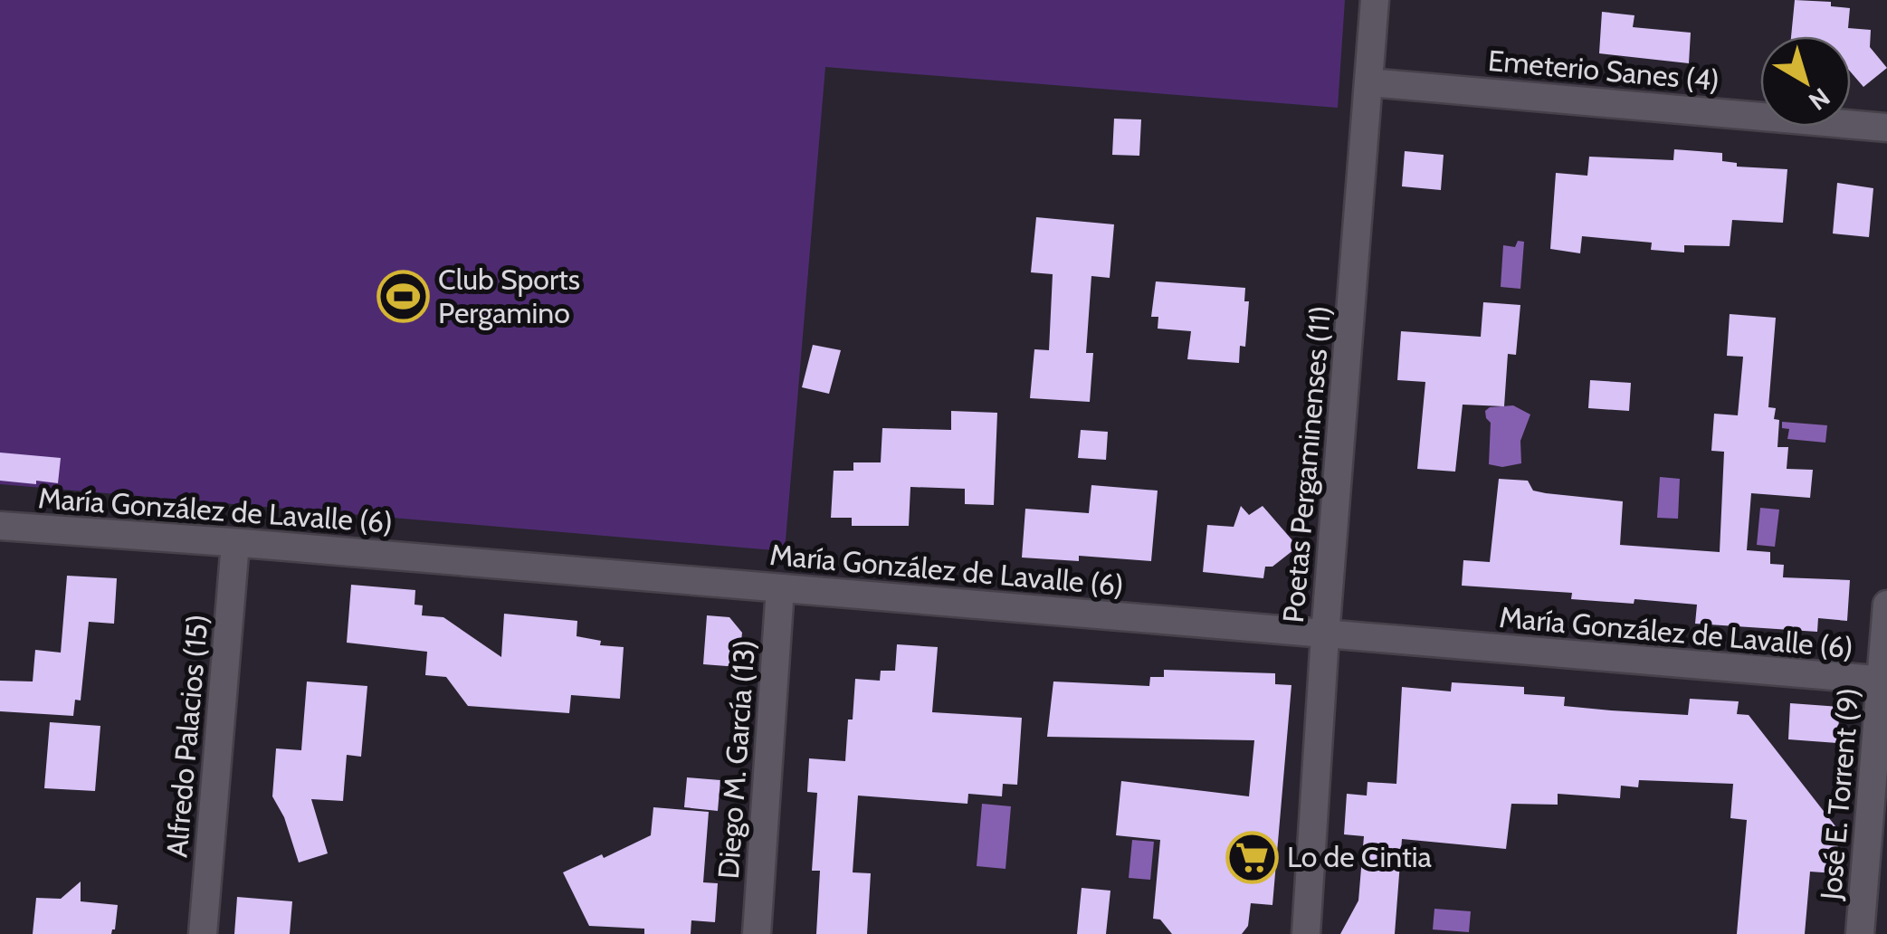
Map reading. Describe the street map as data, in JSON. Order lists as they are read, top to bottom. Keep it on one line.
{"streets":{"street":["Emeterio Sanes (4)","Poetas Pergaminenses (11)","María González de Lavalle (6)","Alfredo Palacios (15)","Diego M. García (13)","José E. Torrent (9)"]},"crossings":[["Emeterio Sanes (4)","Poetas Pergaminenses (11)"],["Poetas Pergaminenses (11)","María González de Lavalle (6)"],["María González de Lavalle (6)","Alfredo Palacios (15)"],["María González de Lavalle (6)","Diego M. García (13)"],["María González de Lavalle (6)","José E. Torrent (9)"]],"places":{"sports":["Club Sports Pergamino"],"supermarket":["Lo de Cintia"]},"north":"bottom right"}
